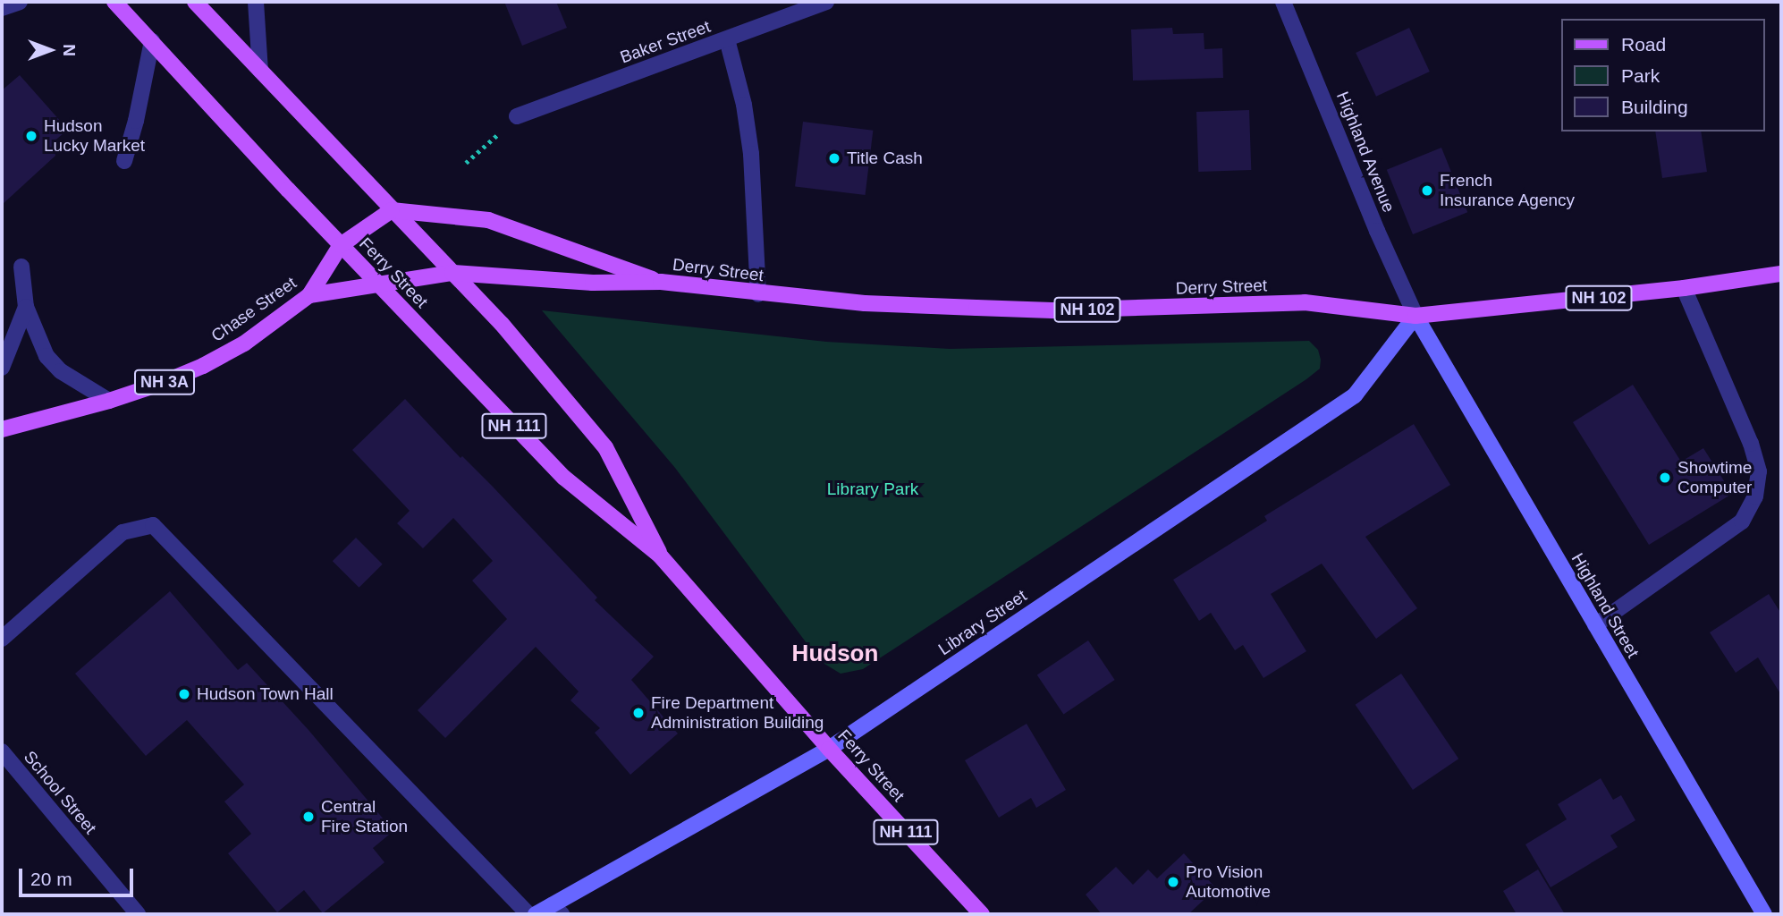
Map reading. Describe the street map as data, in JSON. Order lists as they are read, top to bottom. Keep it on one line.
{"streets":{"main road":["Derry Street","Ferry Street","NH 102","Chase Street","NH 3A","NH 111"],"street":["Baker Street","Highland Avenue","Highland Street","Library Street","School Street"]},"crossings":[["Highland Avenue","Derry Street"],["Highland Avenue","Highland Street"],["Highland Avenue","Library Street"],["Derry Street","Ferry Street"],["Derry Street","Chase Street"],["Derry Street","NH 3A"],["Derry Street","Highland Street"],["Derry Street","Library Street"],["Ferry Street","Chase Street"],["Ferry Street","NH 3A"],["Ferry Street","Library Street"],["Chase Street","NH 3A"],["Highland Street","Library Street"]],"districts":["Hudson"],"parks":["Library Park"],"places":["Hudson Lucky Market","Title Cash","French Insurance Agency","Showtime Computer","Hudson Town Hall","Fire Department Administration Building","Central Fire Station","Pro Vision Automotive"],"legend":["Road","Park","Building"],"scale_bar":"20 m","north":"right"}
